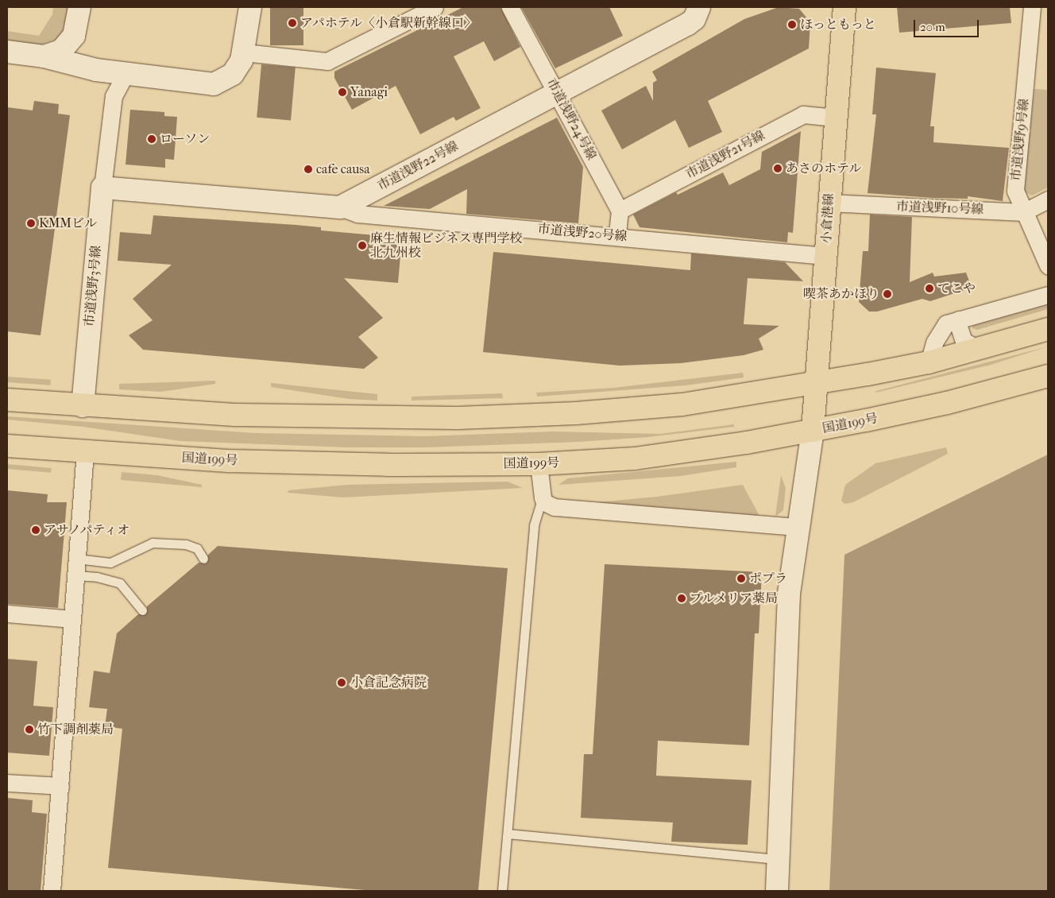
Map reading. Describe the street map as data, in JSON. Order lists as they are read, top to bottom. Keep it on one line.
{"streets":{"main road":["小倉港線","国道199号"],"street":["市道浅野24号線","市道浅野9号線","市道浅野21号線","市道浅野22号線","市道浅野10号線","市道浅野20号線","市道浅野3号線"]},"crossings":[["市道浅野24号線","市道浅野21号線"],["市道浅野24号線","市道浅野22号線"],["市道浅野9号線","市道浅野10号線"],["市道浅野21号線","小倉港線"],["市道浅野22号線","市道浅野20号線"],["市道浅野10号線","小倉港線"],["小倉港線","市道浅野20号線"],["小倉港線","国道199号"]],"places":["アパホテル〈小倉駅新幹線口〉","ほっともっと","Yanagi","ローソン","あさのホテル","cafe causa","KMMビル","麻生情報ビジネス専門学校 北九州校","てこや","喫茶あかほり","アサノパティオ","ポプラ","プルメリア薬局","小倉記念病院","竹下調剤薬局"],"scale_bar":"20 m"}
